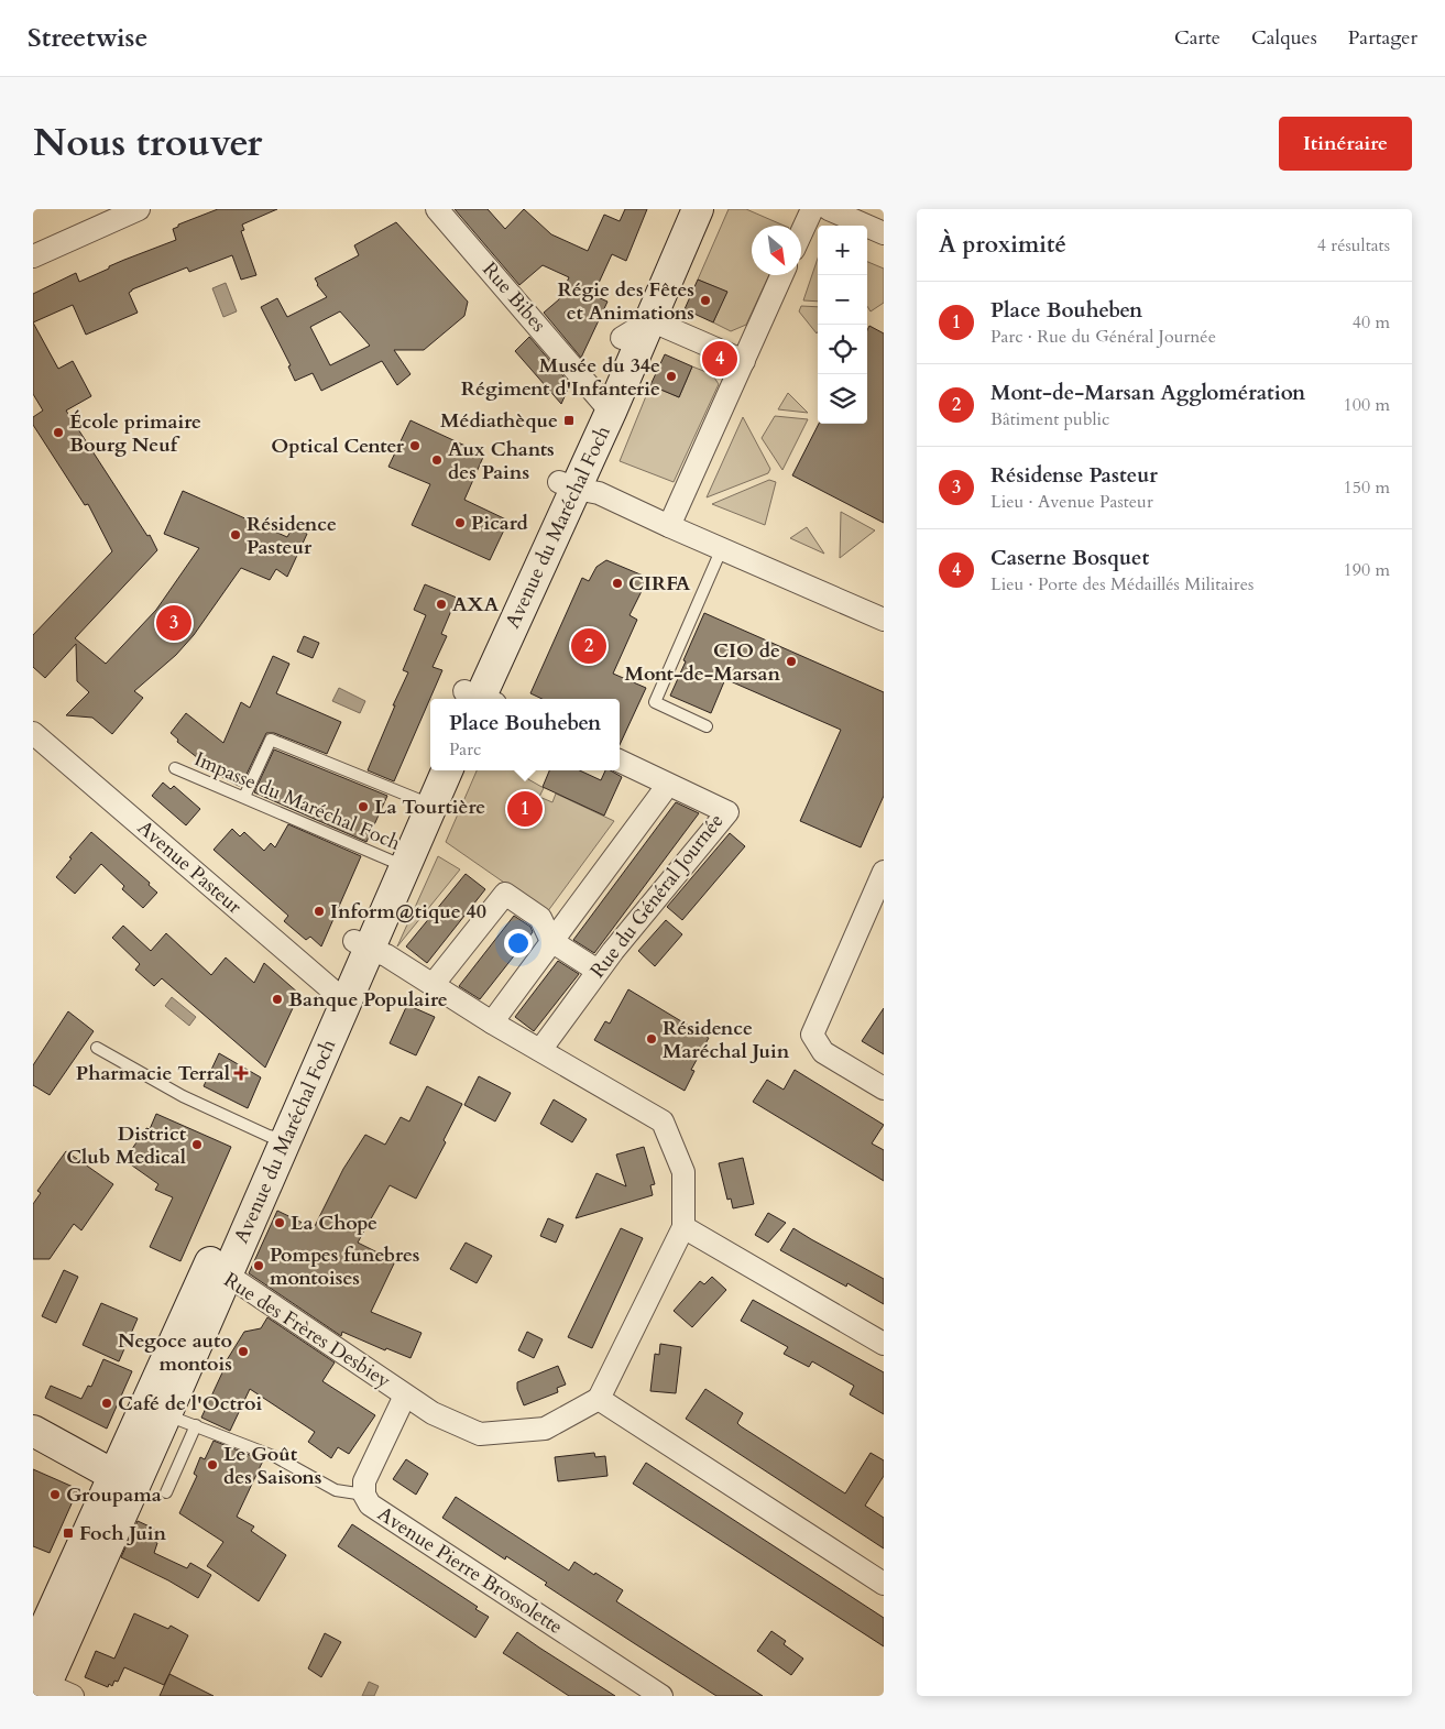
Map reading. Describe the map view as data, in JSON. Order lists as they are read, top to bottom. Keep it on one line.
{"streets":{"main road":["Avenue du Maréchal Foch"],"street":["Rue Bibes","Avenue Pasteur","Rue du Général Journée","Rue des Frères Desbiey","Avenue Pierre Brossolette"],"lane":["Impasse du Maréchal Foch"]},"crossings":[["Rue Bibes","Avenue du Maréchal Foch"],["Avenue du Maréchal Foch","Impasse du Maréchal Foch"],["Avenue du Maréchal Foch","Avenue Pasteur"],["Avenue du Maréchal Foch","Rue des Frères Desbiey"],["Rue des Frères Desbiey","Avenue Pierre Brossolette"]],"places":{"other":["Régie des Fêtes et Animations","Musée du 34e Régiment d'Infanterie","École primaire Bourg Neuf","Optical Center","Aux Chants des Pains","Picard","Résidence Pasteur","CIRFA","AXA","CIO de Mont-de-Marsan","La Tourtière","Inform@tique 40","Banque Populaire","Résidence Maréchal Juin","District Club Medical","La Chope","Pompes funebres montoises","Negoce auto montois","Café de l'Octroi","Le Goût des Saisons","Groupama"],"transit":["Médiathèque","Foch Juin"],"health":["Pharmacie Terral"]},"north":"bottom right","page":{"header":"Streetwise","nav":["Carte","Calques","Partager"],"title":"Nous trouver","buttons":"Itinéraire","heading":["À proximité","4 résultats"],"map_buttons":["+","−"],"list":[{"mark":"1","name":"Place Bouheben","note":"Parc · Rue du Général Journée","value":"40 m"},{"mark":"2","name":"Mont-de-Marsan Agglomération","note":"Bâtiment public","value":"100 m"},{"mark":"3","name":"Résidense Pasteur","note":"Lieu · Avenue Pasteur","value":"150 m"},{"mark":"4","name":"Caserne Bosquet","note":"Lieu · Porte des Médaillés Militaires","value":"190 m"}],"pins":["4","3","2","1"],"popup":["Place Bouheben","Parc"]}}
